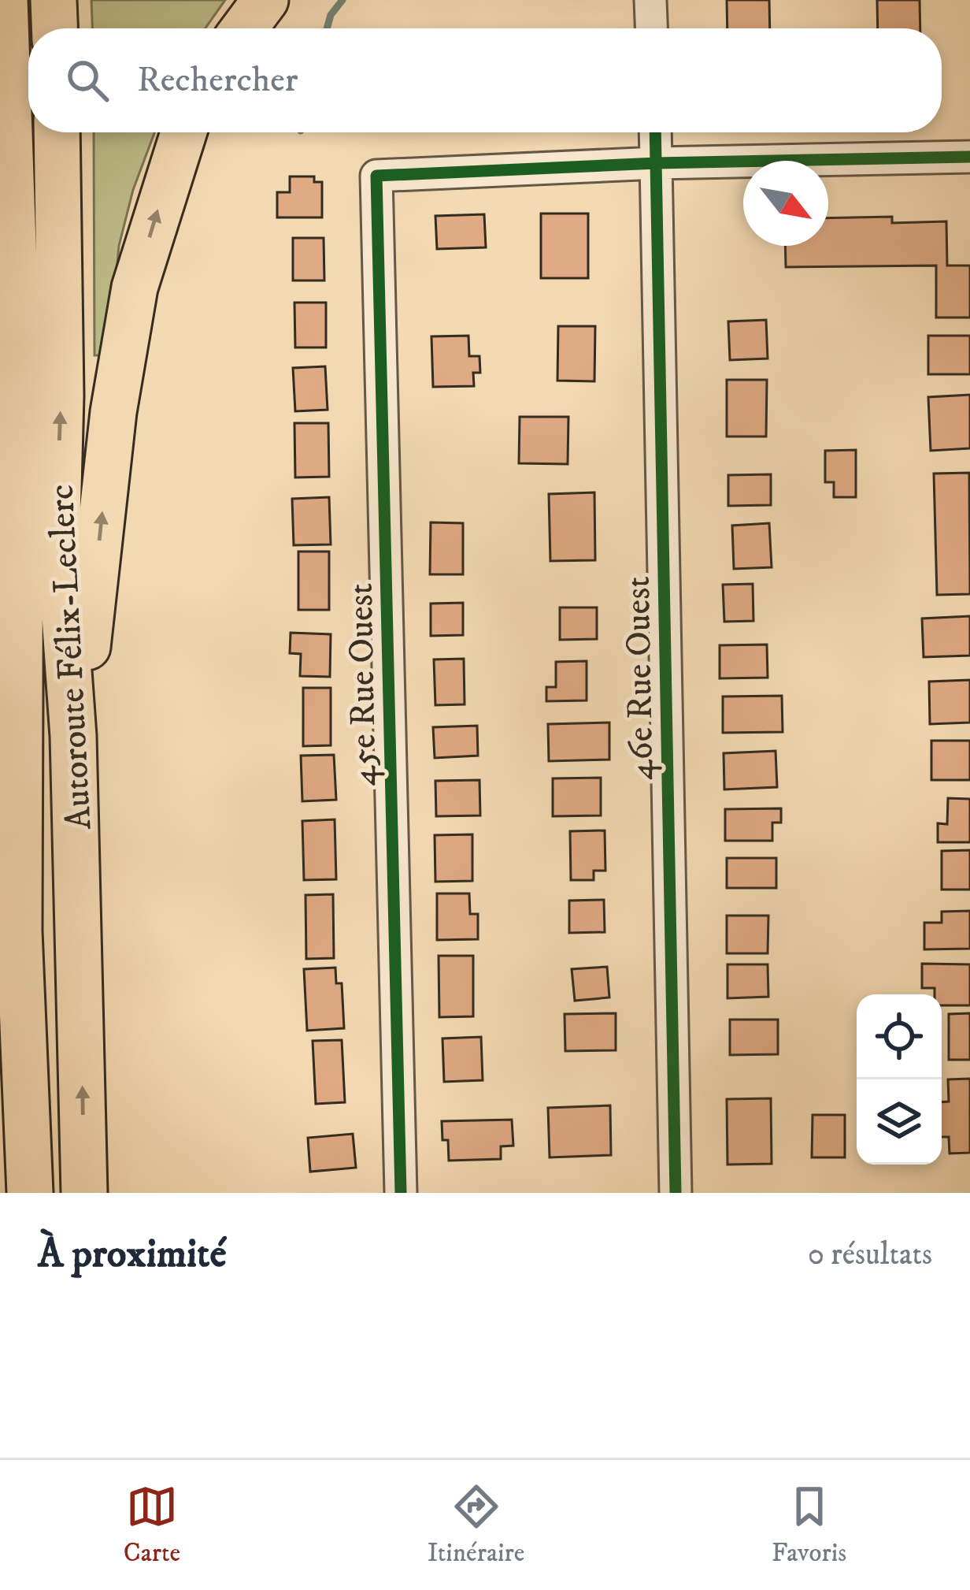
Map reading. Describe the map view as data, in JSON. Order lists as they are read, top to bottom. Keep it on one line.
{"streets":{"highway":["Autoroute Félix-Leclerc"],"street":["46e Rue Ouest","45e Rue Ouest"]},"crossings":[["46e Rue Ouest","45e Rue Ouest"]],"north":"bottom right","page":{"search":"Rechercher","heading":["À proximité","0 résultats"],"nav":["Carte","Itinéraire","Favoris"]}}
